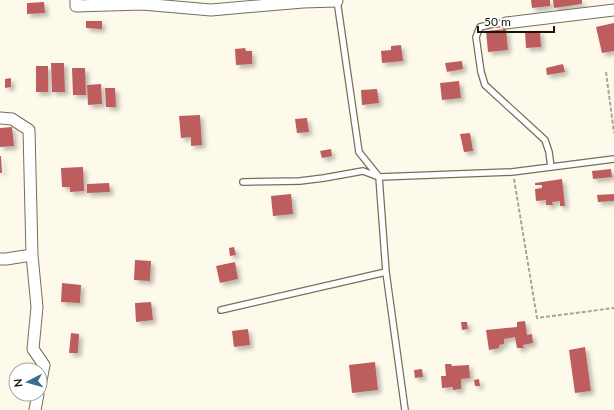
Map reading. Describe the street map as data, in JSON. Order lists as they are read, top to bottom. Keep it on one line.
{"scale_bar":"50 m","north":"left"}
